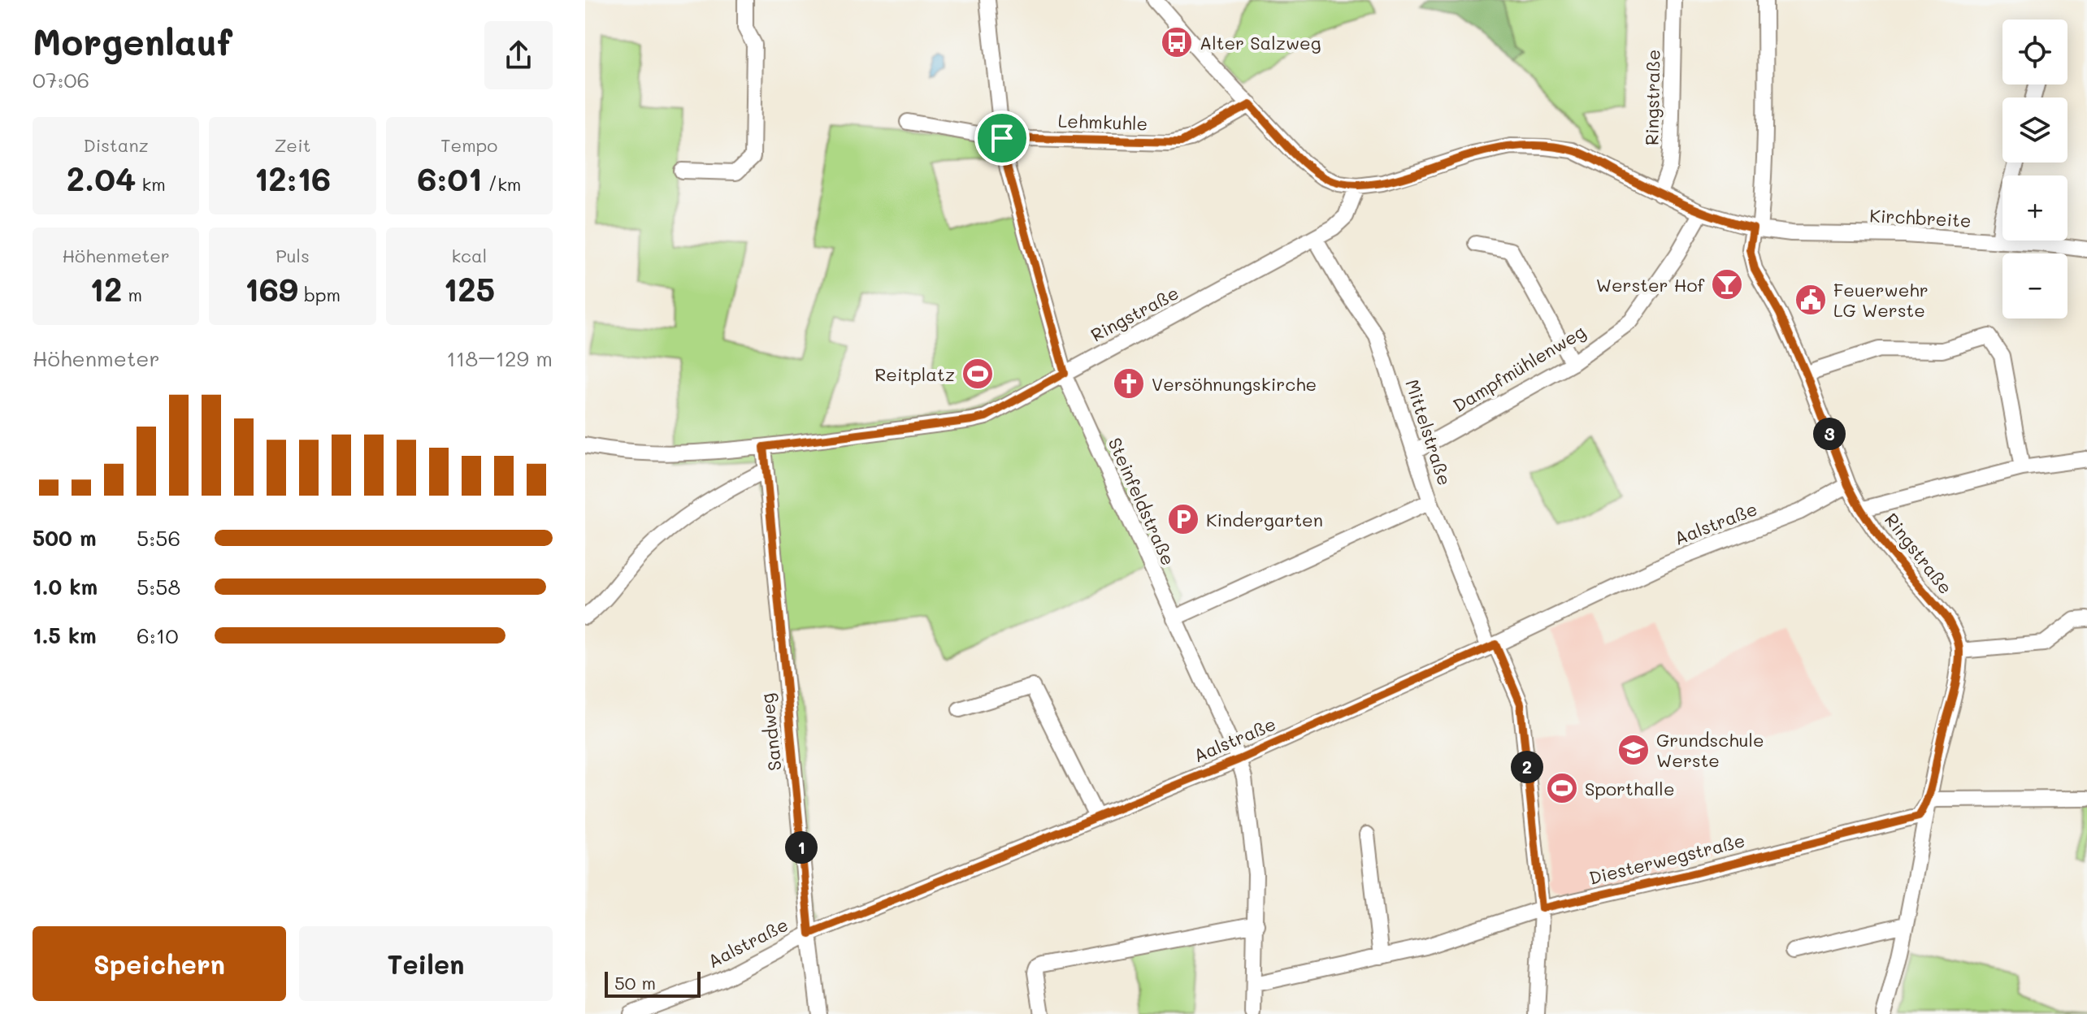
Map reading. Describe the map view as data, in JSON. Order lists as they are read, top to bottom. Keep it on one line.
{"streets":{"street":["Ringstraße","Lehmkuhle","Kirchbreite","Dampfmühlenweg","Mittelstraße","Steinfeldstraße","Aalstraße","Sandweg","Diesterwegstraße"]},"crossings":[["Ringstraße","Kirchbreite"],["Ringstraße","Mittelstraße"],["Ringstraße","Steinfeldstraße"],["Ringstraße","Aalstraße"],["Ringstraße","Sandweg"],["Ringstraße","Diesterwegstraße"],["Lehmkuhle","Steinfeldstraße"],["Dampfmühlenweg","Mittelstraße"],["Mittelstraße","Aalstraße"],["Mittelstraße","Diesterwegstraße"],["Steinfeldstraße","Aalstraße"],["Steinfeldstraße","Diesterwegstraße"],["Aalstraße","Sandweg"]],"places":{"bus stop":["Alter Salzweg"],"bar":["Werster Hof"],"public building":["Feuerwehr LG Werste"],"sports":["Reitplatz","Sporthalle"],"church":["Versöhnungskirche"],"parking":["Kindergarten"],"school or university":["Grundschule Werste"]},"scale_bar":"50 m","page":{"heading":["Morgenlauf","07:06"],"map_buttons":["+","−"],"stats":[["Distanz","2.04 km"],["Zeit","12:16"],["Tempo","6:01 /km"],["Höhenmeter","12 m"],["Puls","169 bpm"],["kcal","125"]],"chart":["Höhenmeter","118–129 m"],"pins":["3","2","1"],"list":[{"name":"500 m","note":"5:56"},{"name":"1.0 km","note":"5:58"},{"name":"1.5 km","note":"6:10"}],"buttons":["Speichern","Teilen"],"scale":"50 m"}}
